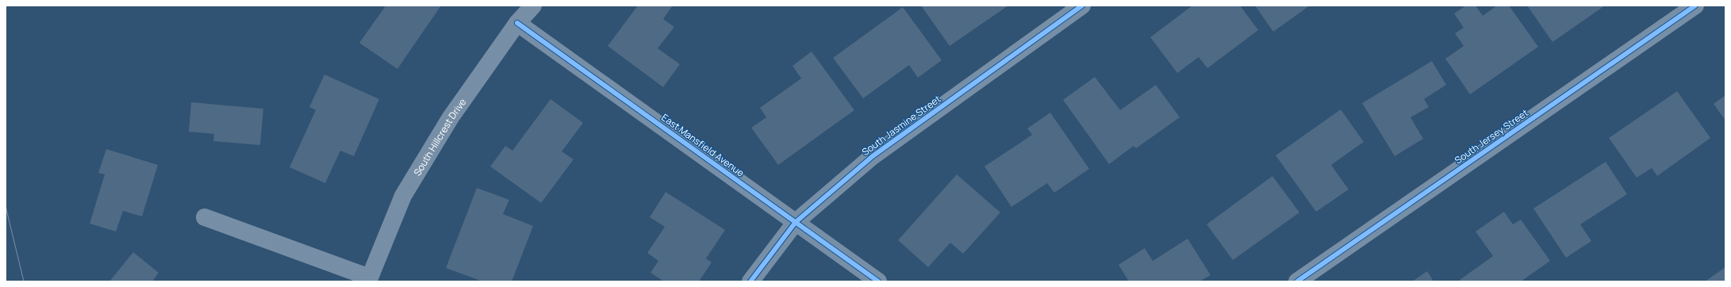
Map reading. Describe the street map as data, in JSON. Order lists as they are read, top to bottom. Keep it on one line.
{"streets":{"street":["South Jasmine Street","South Jersey Street","South Hillcrest Drive","East Mansfield Avenue"]},"crossings":[["South Jasmine Street","East Mansfield Avenue"],["South Hillcrest Drive","East Mansfield Avenue"]]}
